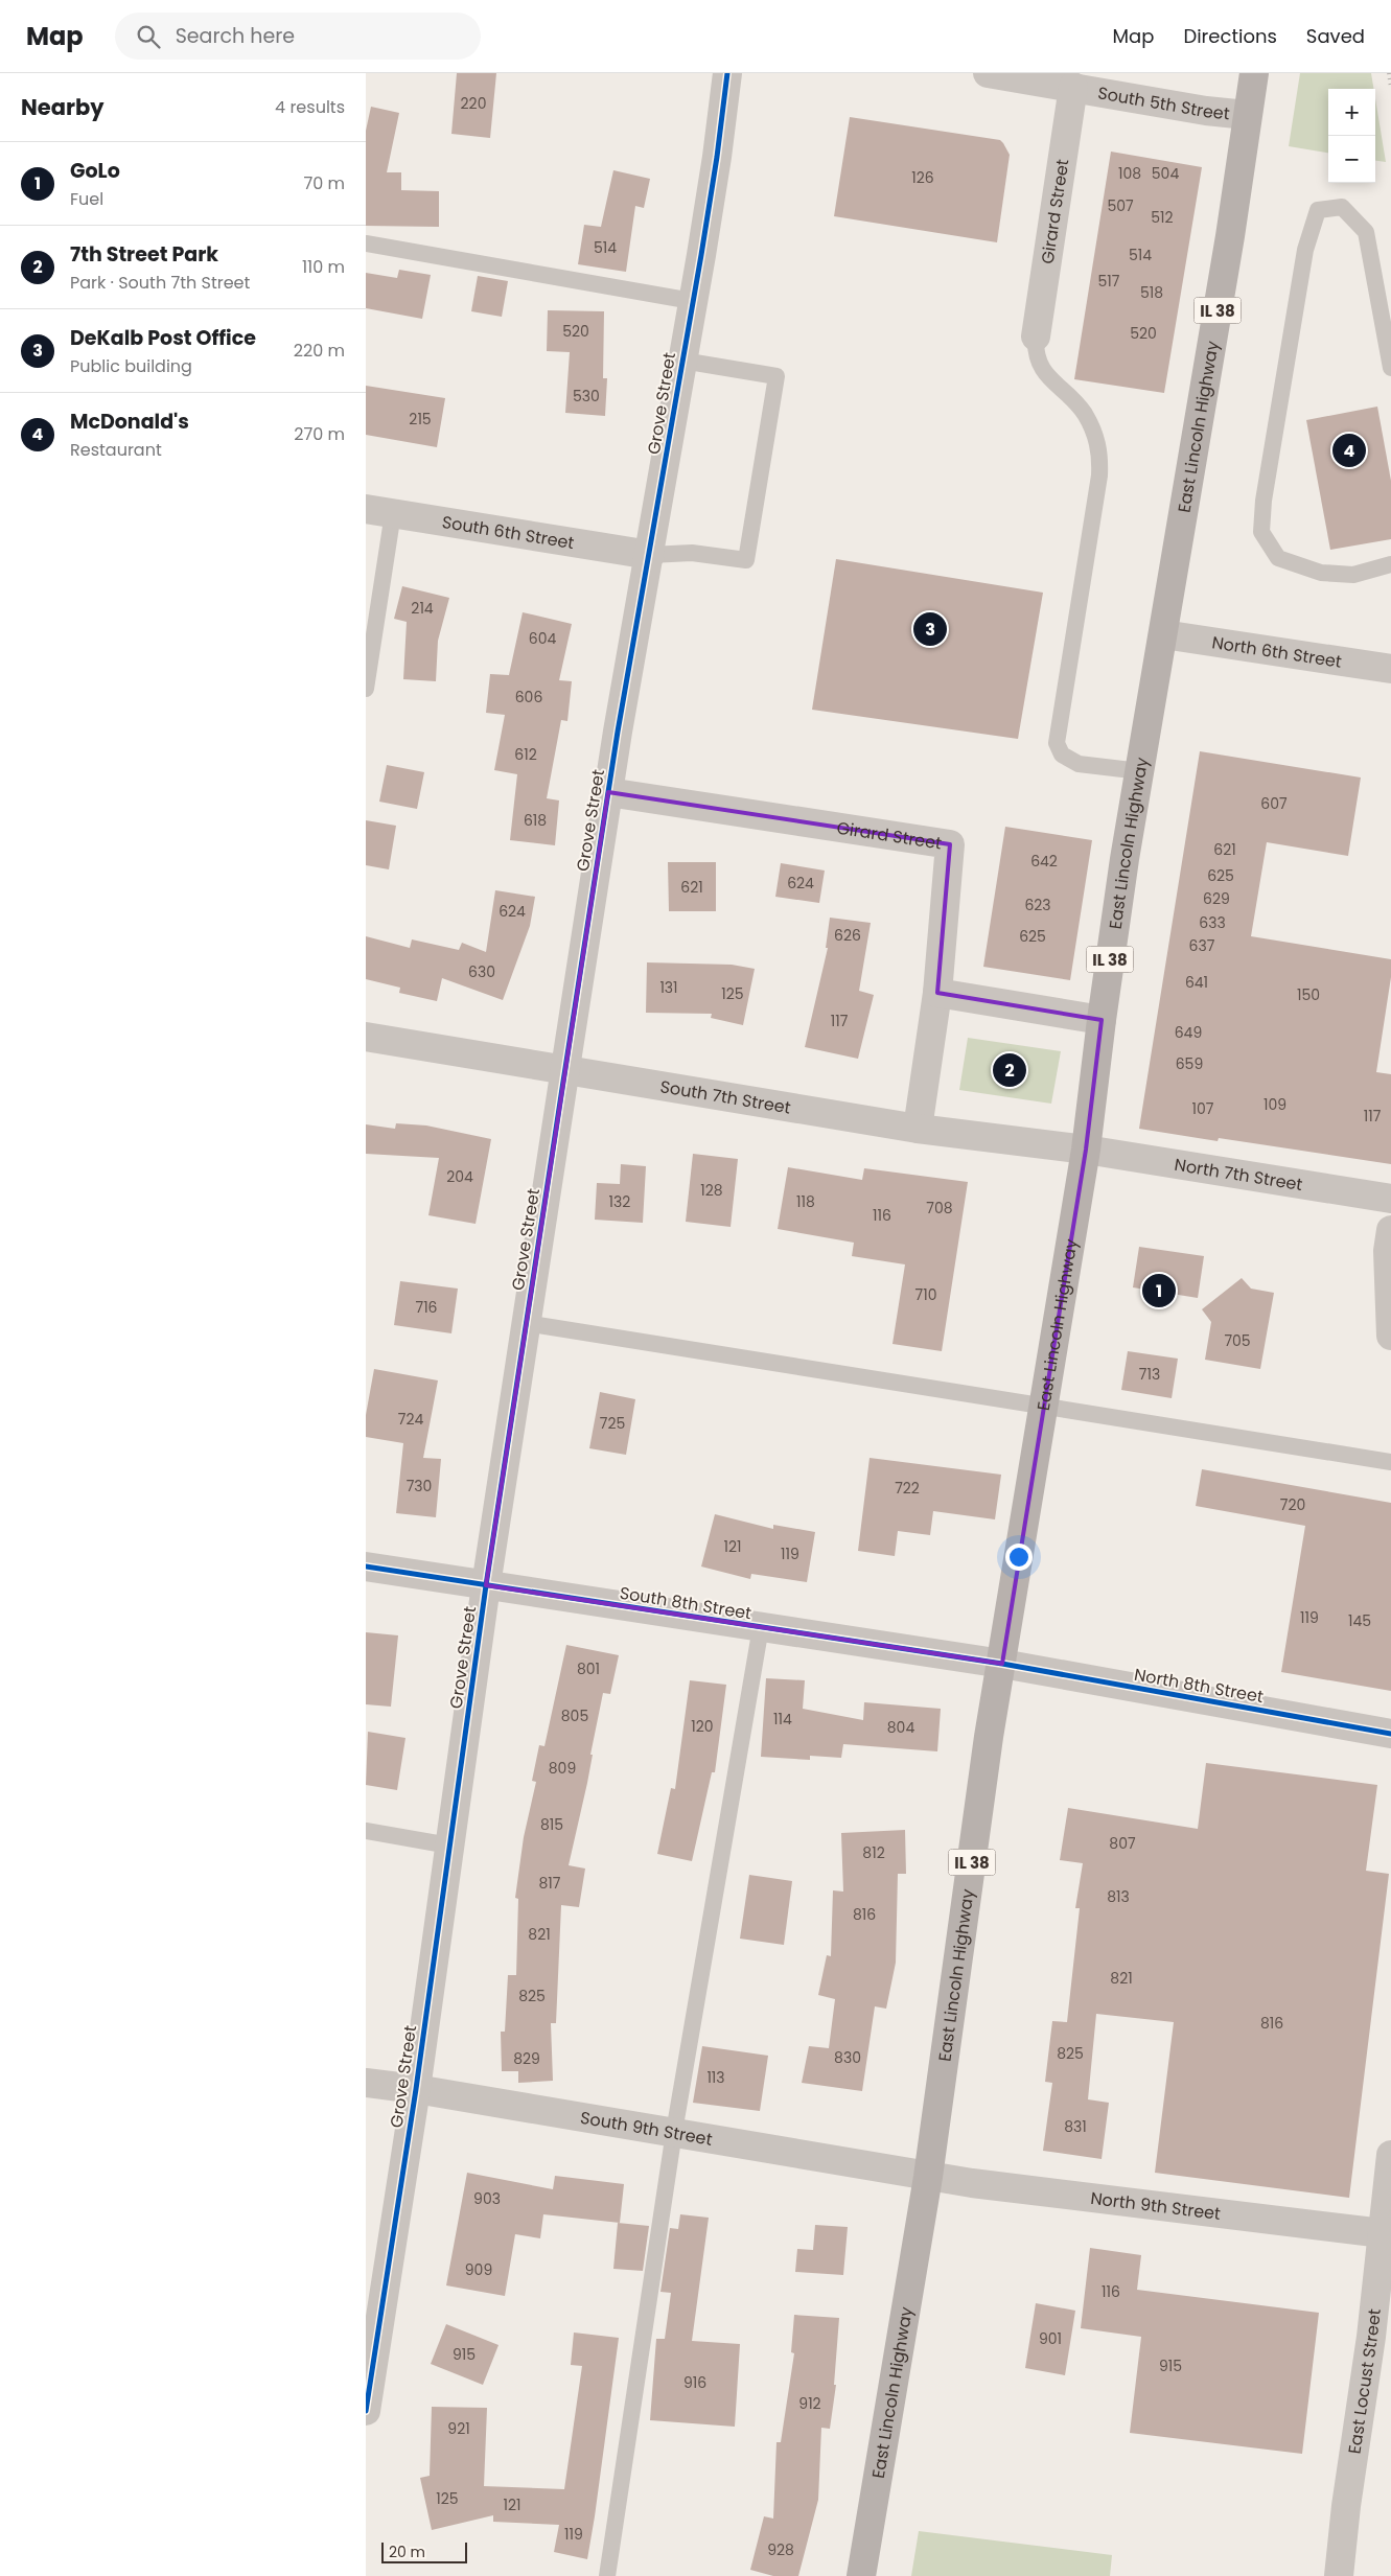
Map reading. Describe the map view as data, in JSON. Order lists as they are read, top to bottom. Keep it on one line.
{"streets":{"main road":["IL 38","East Lincoln Highway"],"street":["South 5th Street","Girard Street","Grove Street","South 6th Street","North 6th Street","South 7th Street","North 7th Street","South 8th Street","North 8th Street","South 9th Street","North 9th Street","East Locust Street"]},"crossings":[["South 5th Street","Girard Street"],["South 5th Street","East Lincoln Highway"],["Girard Street","Grove Street"],["Girard Street","South 7th Street"],["Grove Street","South 6th Street"],["Grove Street","South 7th Street"],["Grove Street","South 8th Street"],["Grove Street","South 9th Street"],["East Lincoln Highway","North 6th Street"],["East Lincoln Highway","South 7th Street"],["East Lincoln Highway","North 7th Street"],["East Lincoln Highway","South 8th Street"],["East Lincoln Highway","North 8th Street"],["East Lincoln Highway","South 9th Street"],["East Lincoln Highway","North 9th Street"],["South 7th Street","North 7th Street"],["South 8th Street","North 8th Street"],["South 9th Street","North 9th Street"],["North 9th Street","East Locust Street"]],"house_numbers":["220","108","504","126","507","512","514","514","517","518","520","520","530","215","214","604","606","612","607","618","621","642","625","624","621","629","623","624","633","626","625","637","630","641","131","125","150","117","649","659","109","107","117","204","128","132","118","708","116","710","716","705","713","724","725","730","722","720","121","119","119","145","801","805","114","120","804","809","815","807","812","817","813","816","821","821","825","816","825","830","829","113","831","903","909","116","901","915","915","916","912","921","125","121","119","928"],"scale_bar":"20 m","page":{"header":"Map","search":"Search here","nav":["Map","Directions","Saved"],"heading":["Nearby","4 results"],"map_buttons":["+","−"],"list":[{"mark":"1","name":"GoLo","note":"Fuel","value":"70 m"},{"mark":"2","name":"7th Street Park","note":"Park · South 7th Street","value":"110 m"},{"mark":"3","name":"DeKalb Post Office","note":"Public building","value":"220 m"},{"mark":"4","name":"McDonald's","note":"Restaurant","value":"270 m"}],"pins":["4","3","2","1"],"scale":"20 m"}}
